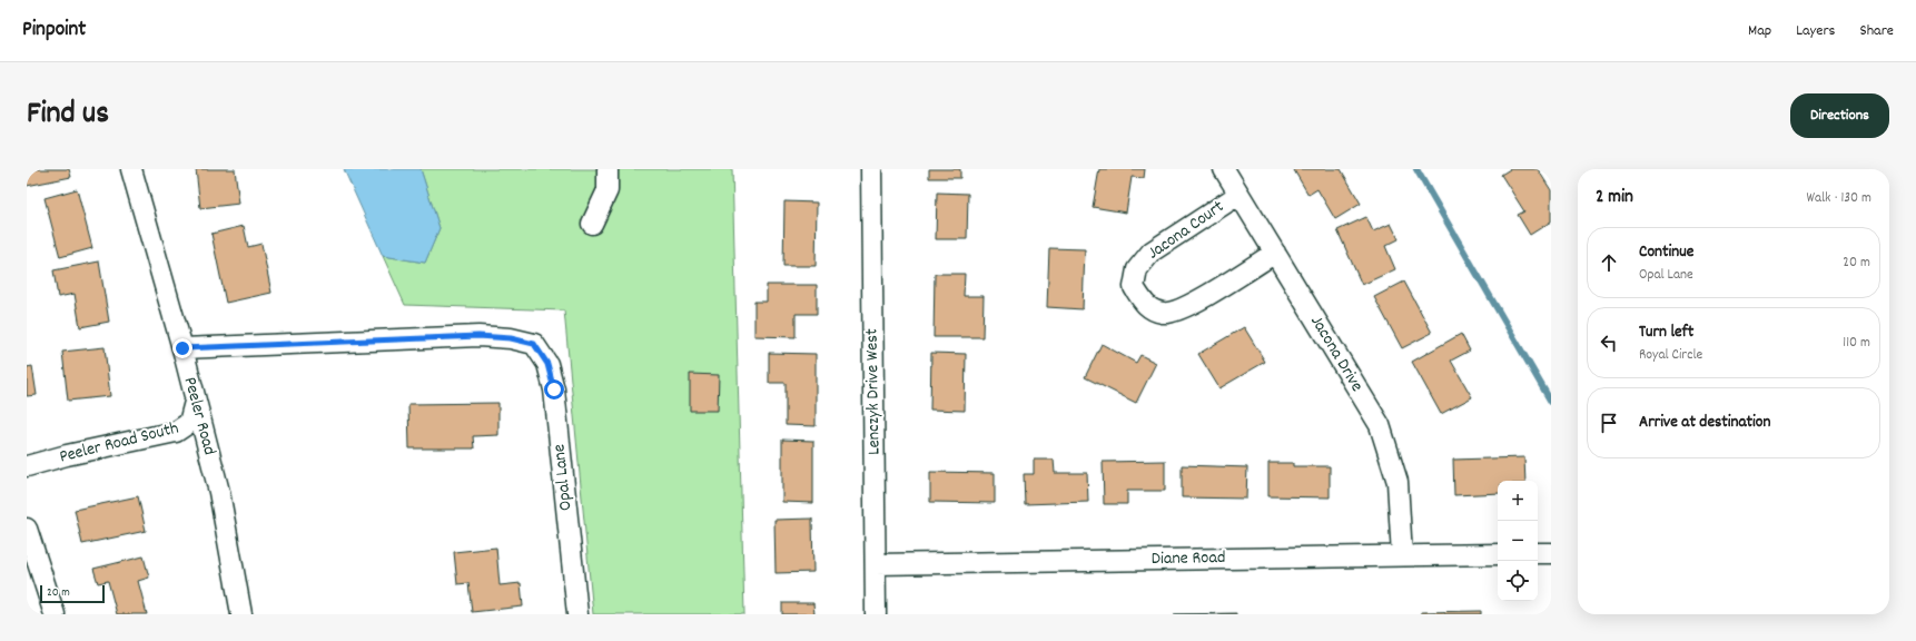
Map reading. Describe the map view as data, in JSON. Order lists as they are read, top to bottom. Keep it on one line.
{"streets":{"street":["Jacona Court","Jacona Drive","Lenczyk Drive West","Peeler Road","Peeler Road South","Opal Lane","Diane Road"]},"crossings":[["Jacona Court","Jacona Drive"],["Jacona Drive","Diane Road"],["Lenczyk Drive West","Diane Road"],["Peeler Road","Peeler Road South"],["Peeler Road","Opal Lane"]],"scale_bar":"20 m","page":{"header":"Pinpoint","nav":["Map","Layers","Share"],"title":"Find us","buttons":"Directions","heading":["2 min","Walk · 130 m"],"list":[["Continue","Opal Lane","20 m"],["Turn left","Royal Circle","110 m"],"Arrive at destination"],"map_buttons":["+","−"],"scale":"20 m"}}
